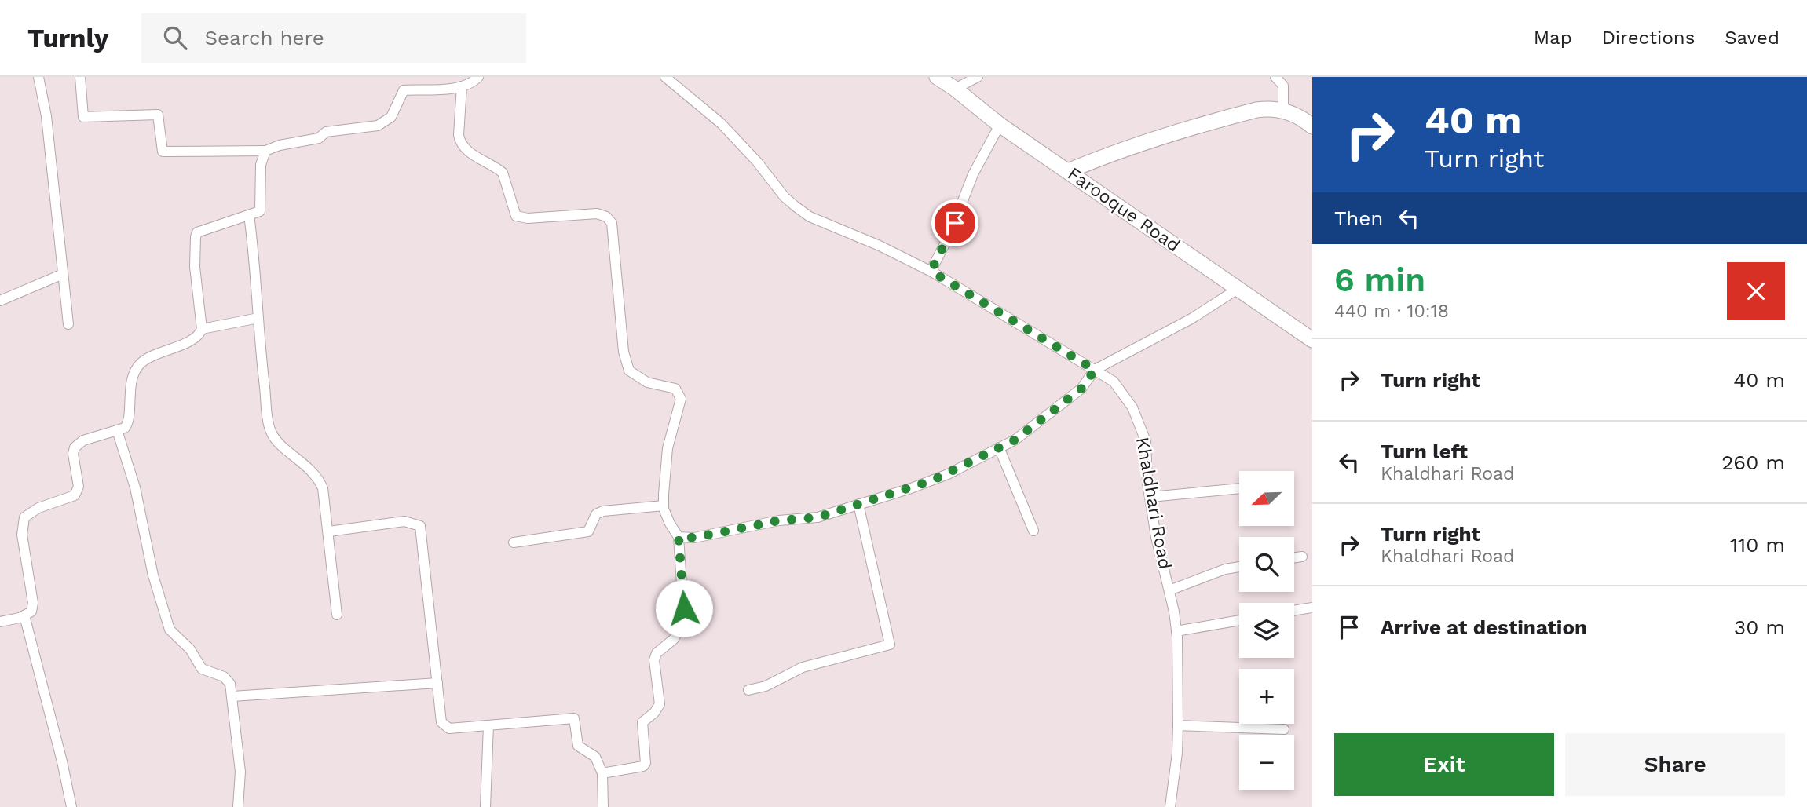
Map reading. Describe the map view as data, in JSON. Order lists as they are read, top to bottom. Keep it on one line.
{"streets":{"main road":["Farooque Road"],"street":["Khaldhari Road"]},"north":"bottom left","page":{"header":"Turnly","search":"Search here","nav":["Map","Directions","Saved"],"turn":["40 m","Turn right"],"then":"Then","heading":["6 min","440 m · 10:18"],"list":[{"name":"Turn right","value":"40 m"},{"name":"Turn left","note":"Khaldhari Road","value":"260 m"},{"name":"Turn right","note":"Khaldhari Road","value":"110 m"},{"name":"Arrive at destination","value":"30 m"}],"map_buttons":["+","−"],"buttons":["Exit","Share"]}}
